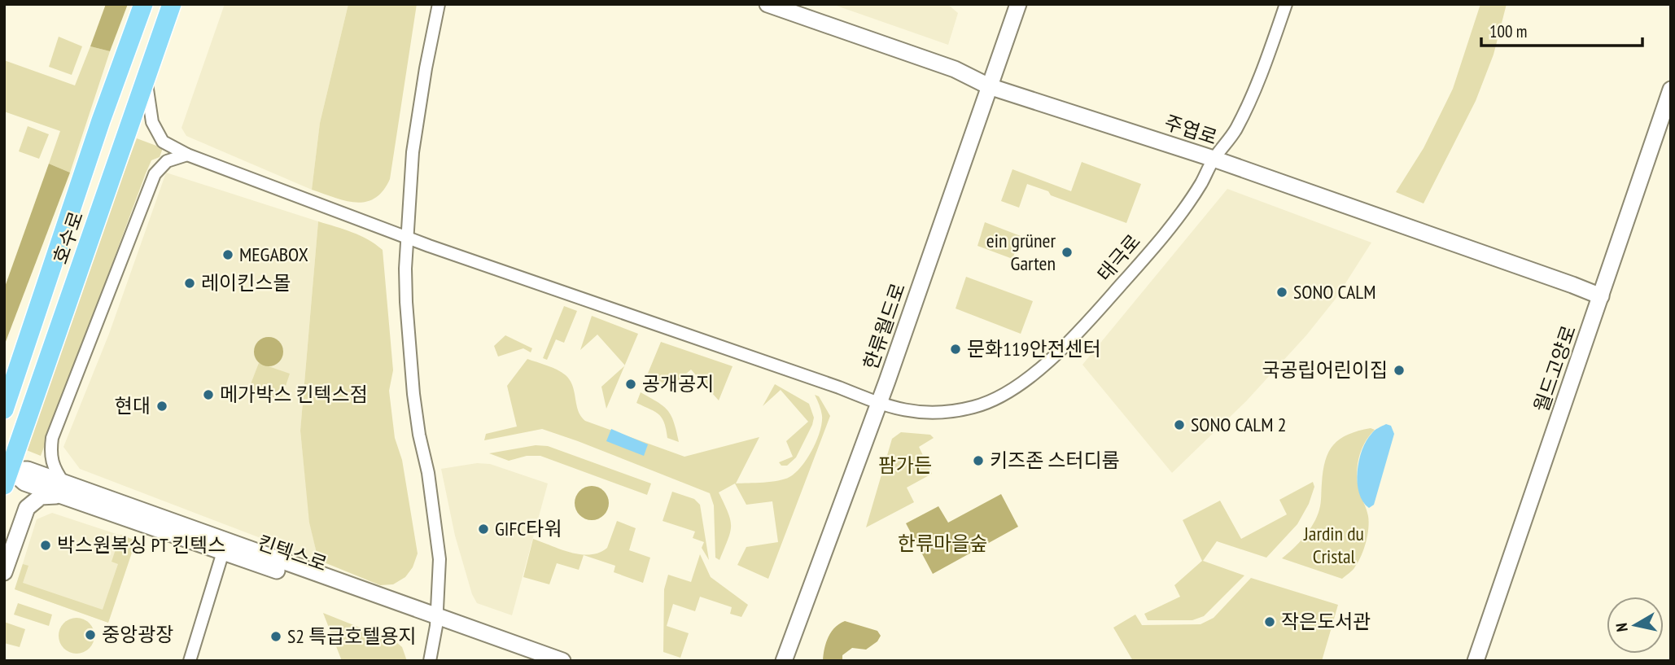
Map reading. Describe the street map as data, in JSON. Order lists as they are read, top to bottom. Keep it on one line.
{"streets":{"main road":["주엽로","호수로","한류월드로","월드고양로","킨텍스로"],"street":["태극로"]},"crossings":[["주엽로","태극로"],["주엽로","한류월드로"],["주엽로","월드고양로"],["호수로","태극로"],["호수로","킨텍스로"],["태극로","한류월드로"]],"parks":["팜가든","Jardin du Cristal","한류마을숲"],"places":["ein grüner Garten","MEGABOX","레이킨스몰","SONO CALM","문화119안전센터","국공립어린이집","공개공지","메가박스 킨텍스점","현대","SONO CALM 2","키즈존 스터디룸","GIFC타워","박스원복싱 PT 킨텍스","작은도서관","중앙광장","S2 특급호텔용지"],"scale_bar":"100 m","north":"left"}
